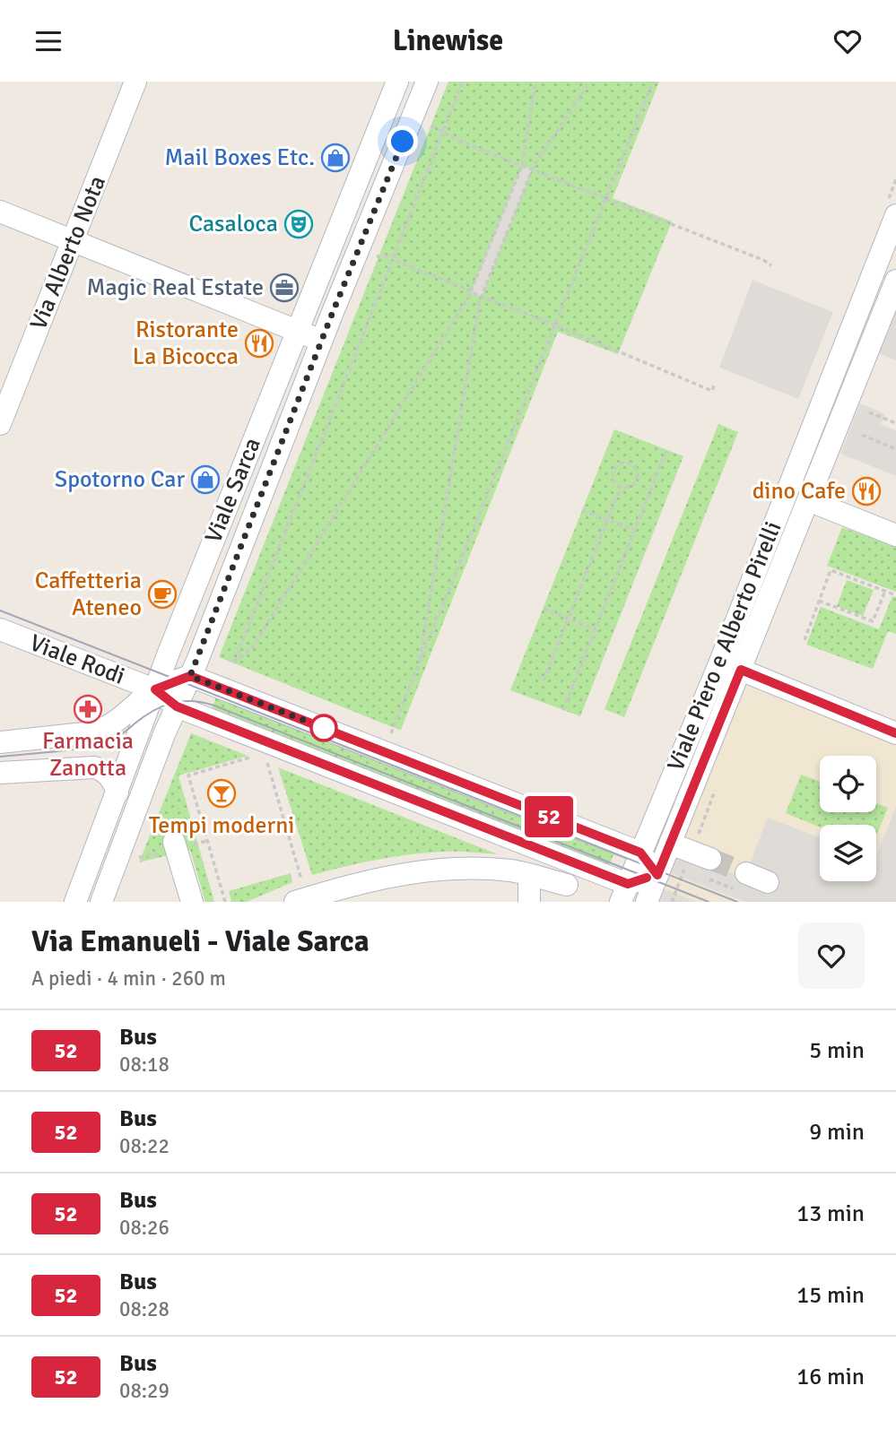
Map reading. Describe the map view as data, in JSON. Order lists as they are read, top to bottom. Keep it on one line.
{"streets":{"street":["Via Alberto Nota","Viale Sarca","Viale Piero e Alberto Pirelli","Viale Rodi"]},"crossings":[["Viale Sarca","Viale Rodi"],["Viale Piero e Alberto Pirelli","Viale Rodi"]],"places":{"shop":["Mail Boxes Etc.","Spotorno Car"],"theatre":["Casaloca"],"office":["Magic Real Estate"],"restaurant":["Ristorante La Bicocca","dino Cafe"],"cafe":["Caffetteria Ateneo"],"pharmacy":["Farmacia Zanotta"],"bar":["Tempi moderni"]},"lines":["bus line 52"],"page":{"header":"Linewise","on_map":"52","heading":["Via Emanueli - Viale Sarca","A piedi · 4 min · 260 m"],"list":[{"mark":"52","name":"Bus","note":"08:18","value":"5 min"},{"mark":"52","name":"Bus","note":"08:22","value":"9 min"},{"mark":"52","name":"Bus","note":"08:26","value":"13 min"},{"mark":"52","name":"Bus","note":"08:28","value":"15 min"},{"mark":"52","name":"Bus","note":"08:29","value":"16 min"}]}}
